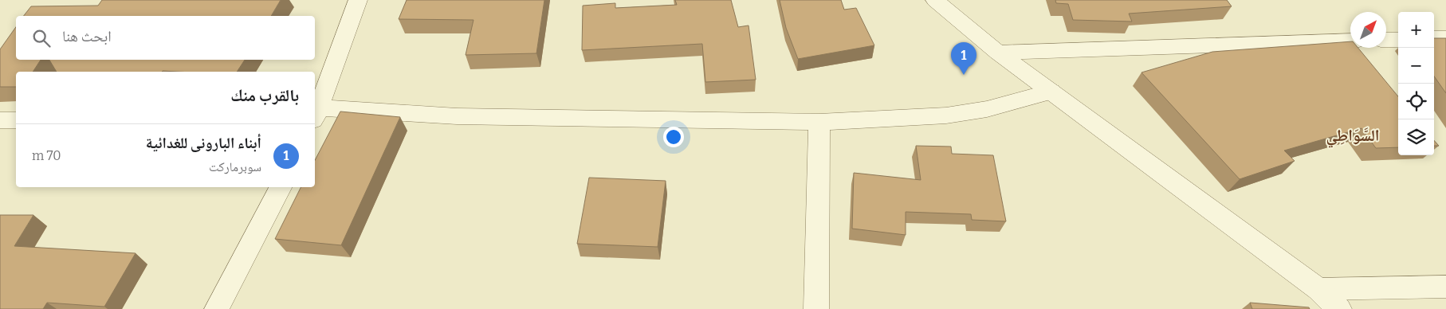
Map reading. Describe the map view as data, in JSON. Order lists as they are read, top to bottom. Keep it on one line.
{"districts":["السَّوَاطِي"],"north":"top right","page":{"map_buttons":["+","−"],"search":"ابحث هنا","pins":"1","heading":"بالقرب منك","list":[{"mark":"1","name":"أبناء البارونى للغدائية","note":"سوبرماركت","value":"70 m"}]}}
